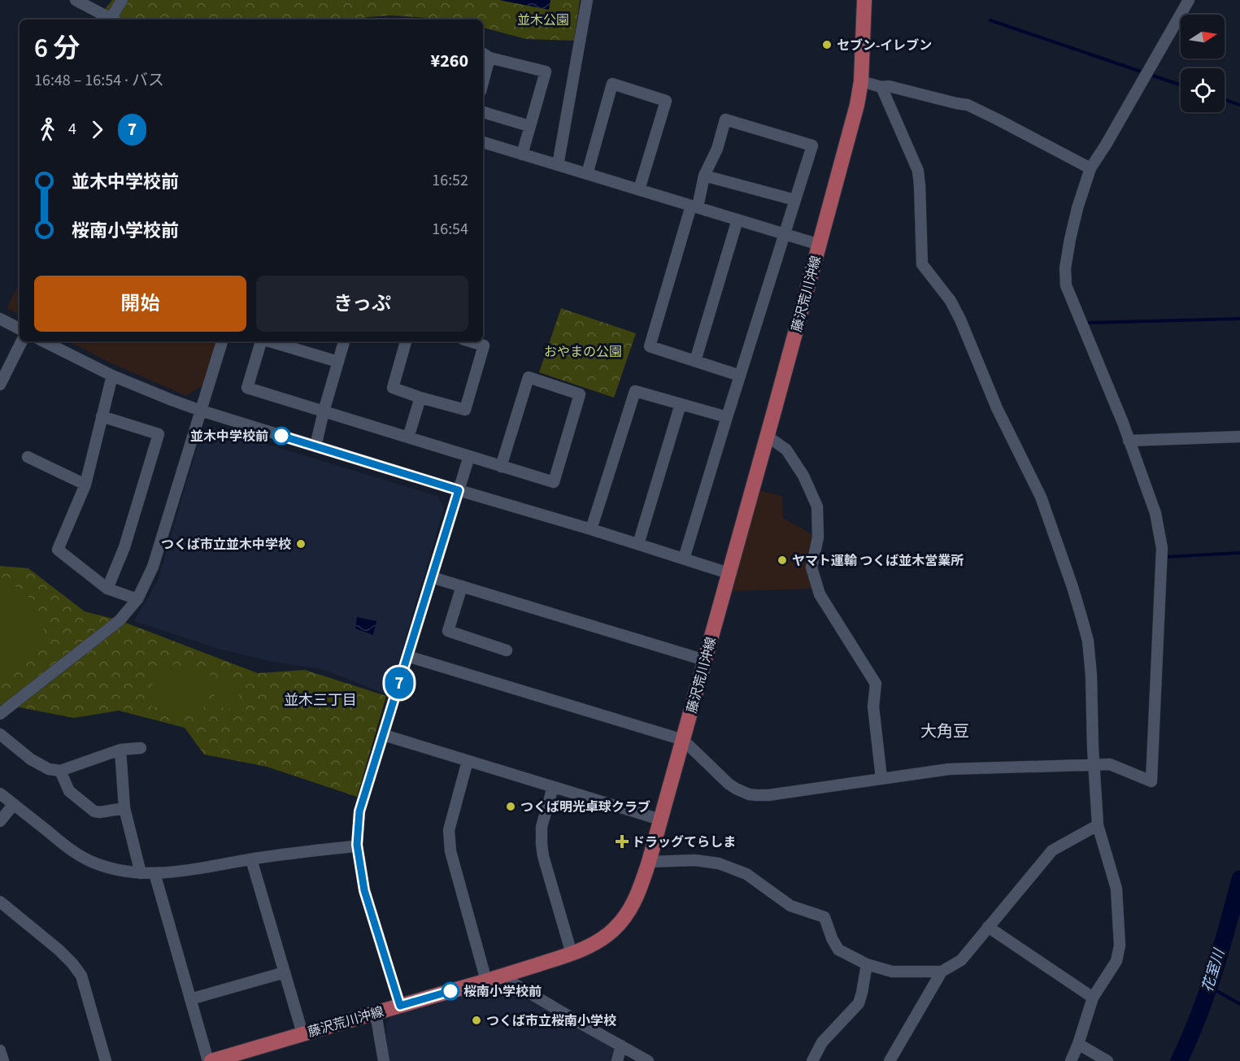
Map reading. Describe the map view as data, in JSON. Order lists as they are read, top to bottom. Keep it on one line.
{"streets":{"main road":["藤沢荒川沖線"]},"districts":["並木三丁目","大角豆"],"water":["花室川"],"parks":["並木公園","おやまの公園"],"places":{"other":["セブン-イレブン","並木中学校前","つくば市立並木中学校","ヤマト運輸 つくば並木営業所","つくば明光卓球クラブ","桜南小学校前","つくば市立桜南小学校"],"health":["ドラッグてらしま"]},"lines":["bus line 7"],"north":"right","page":{"on_map":"7","heading":["6 分","16:48 – 16:54 · バス","¥260"],"legs":["4","7"],"list":[{"name":"並木中学校前","value":"16:52"},{"name":"桜南小学校前","value":"16:54"}],"buttons":["開始","きっぷ"]}}
